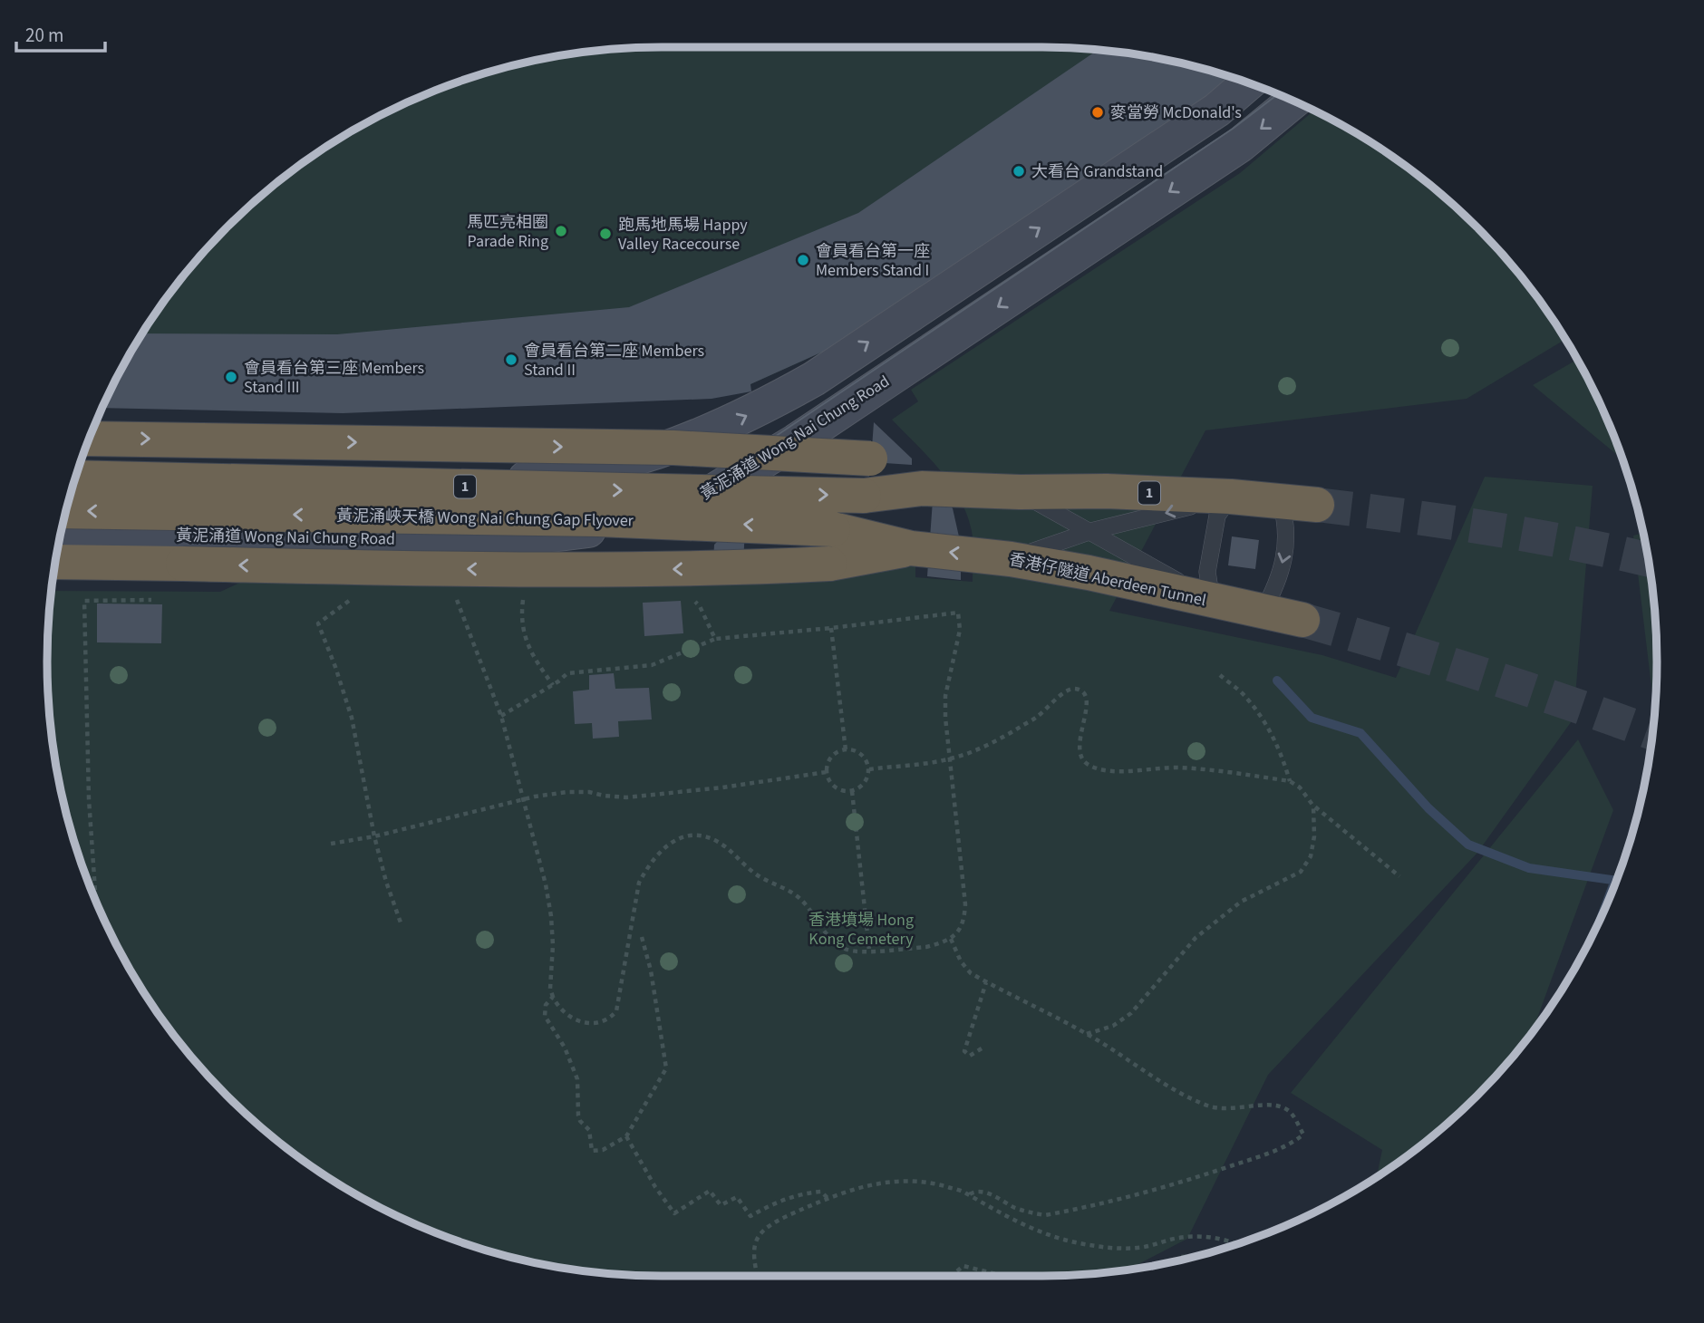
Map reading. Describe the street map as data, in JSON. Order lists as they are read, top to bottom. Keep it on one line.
{"streets":{"highway":["1","黃泥涌峽天橋 Wong Nai Chung Gap Flyover","香港仔隧道 Aberdeen Tunnel"],"street":["黃泥涌道 Wong Nai Chung Road"]},"crossings":[["1","黃泥涌峽天橋 Wong Nai Chung Gap Flyover"],["黃泥涌峽天橋 Wong Nai Chung Gap Flyover","香港仔隧道 Aberdeen Tunnel"]],"parks":["香港墳場 Hong Kong Cemetery"],"places":["麥當勞 McDonald's","大看台 Grandstand","馬匹亮相圈 Parade Ring","跑馬地馬場 Happy Valley Racecourse","會員看台第一座 Members Stand I","會員看台第二座 Members Stand II","會員看台第三座 Members Stand III"],"scale_bar":"20 m"}
